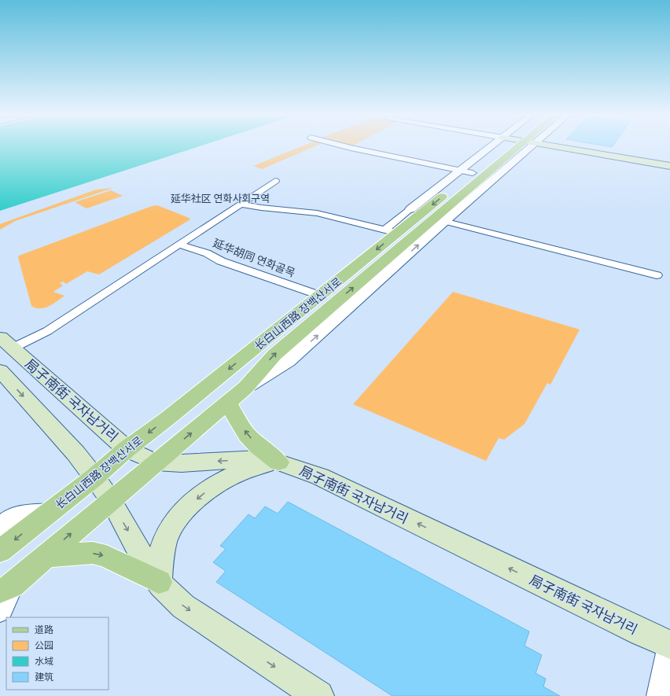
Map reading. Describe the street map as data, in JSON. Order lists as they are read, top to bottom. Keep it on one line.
{"streets":{"main road":["长白山西路 장백산서로","局子南街 국자남거리"],"street":["延华胡同 연화골목"]},"crossings":[["延华胡同 연화골목","长白山西路 장백산서로"],["长白山西路 장백산서로","局子南街 국자남거리"]],"one_way":["局子南街 국자남거리"],"districts":["延华社区 연화사회구역"],"legend":["道路","公园","水域","建筑"]}
